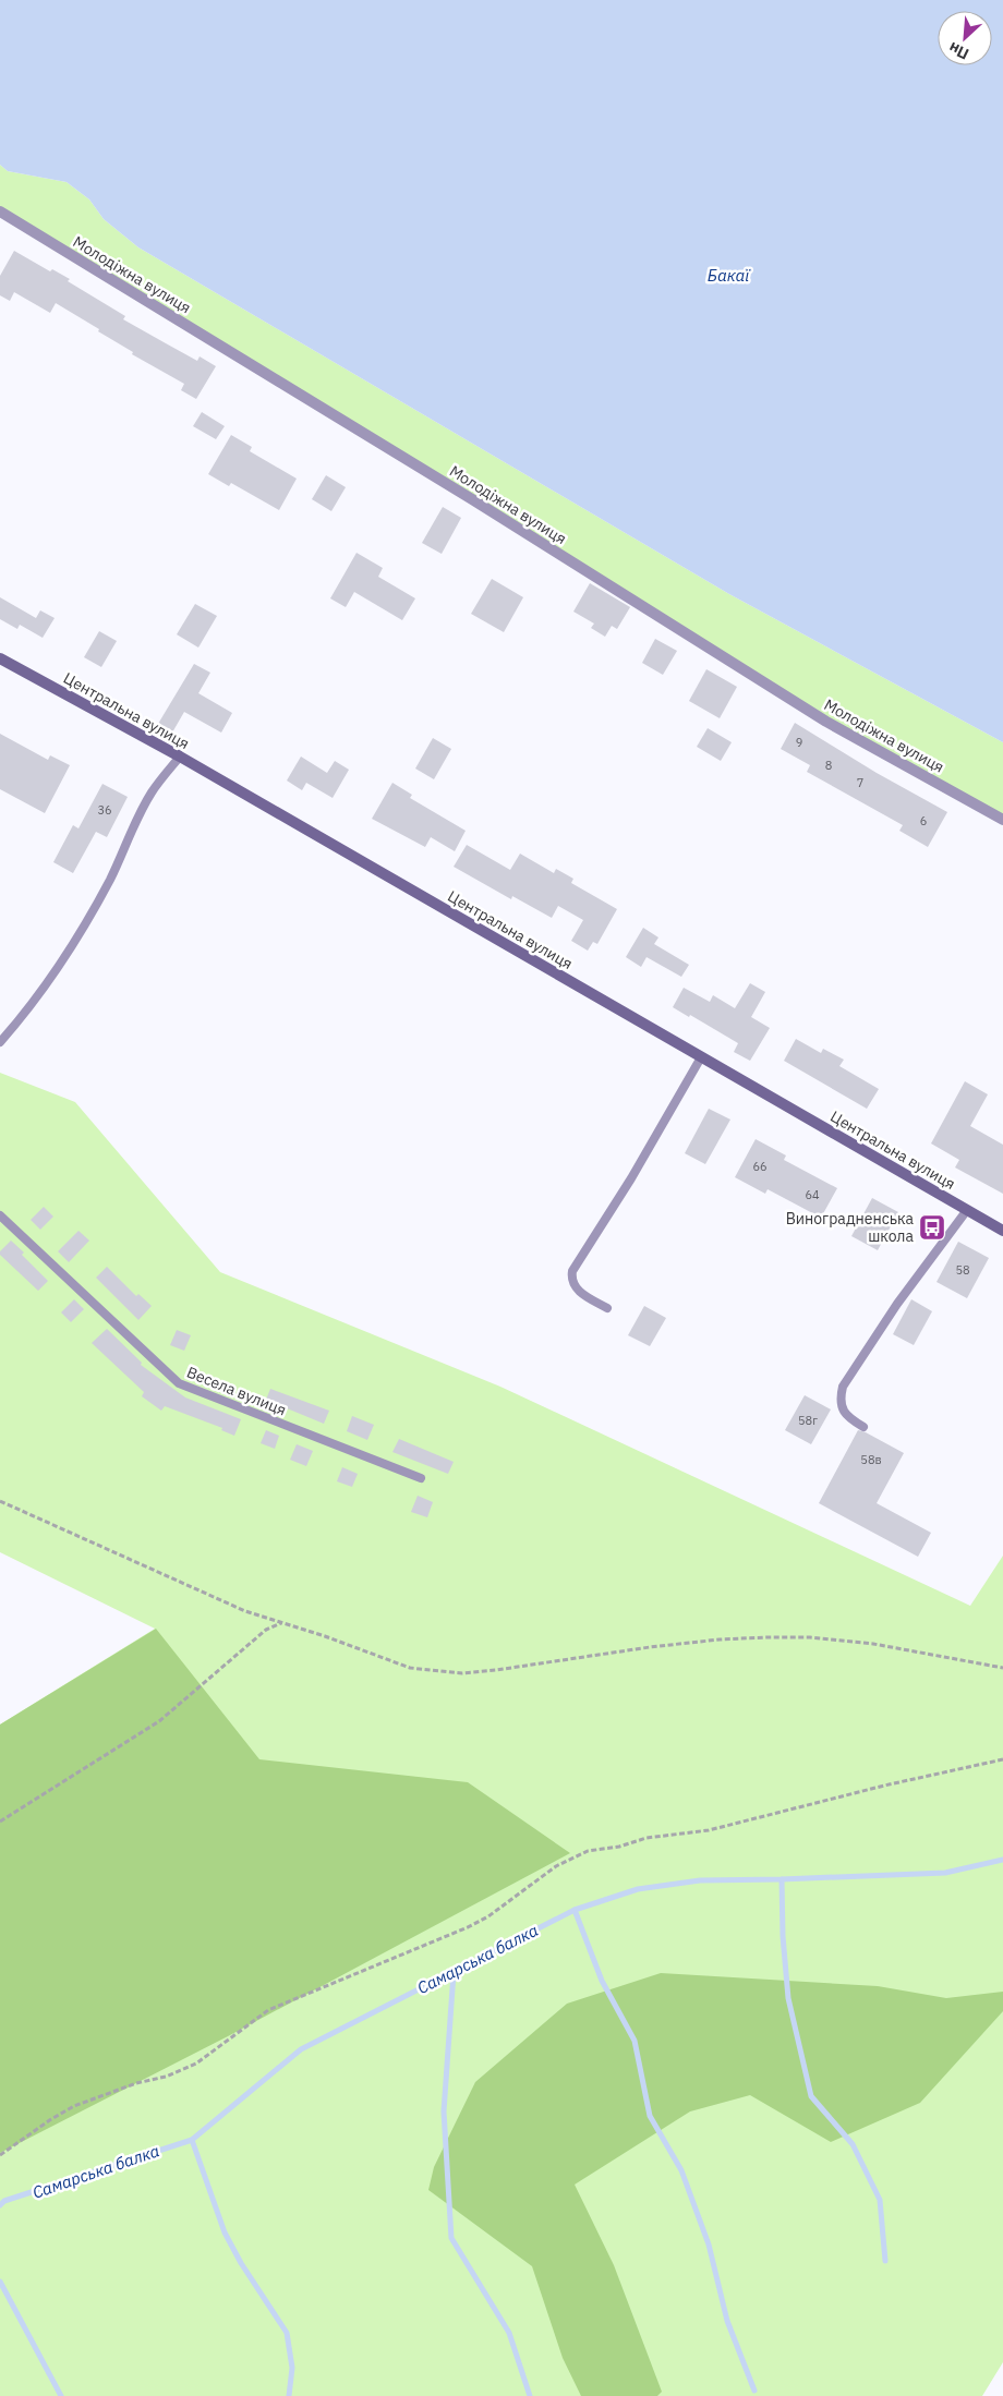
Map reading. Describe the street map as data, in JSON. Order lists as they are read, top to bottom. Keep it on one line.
{"streets":{"street":["Молодіжна вулиця","Центральна вулиця"],"lane":["Весела вулиця"]},"water":["Бакаї","Самарська балка"],"places":{"bus stop":["Виноградненська школа"]},"house_numbers":["9","8","7","36","6","66","64","58","58г","58в"],"north":"bottom left"}
